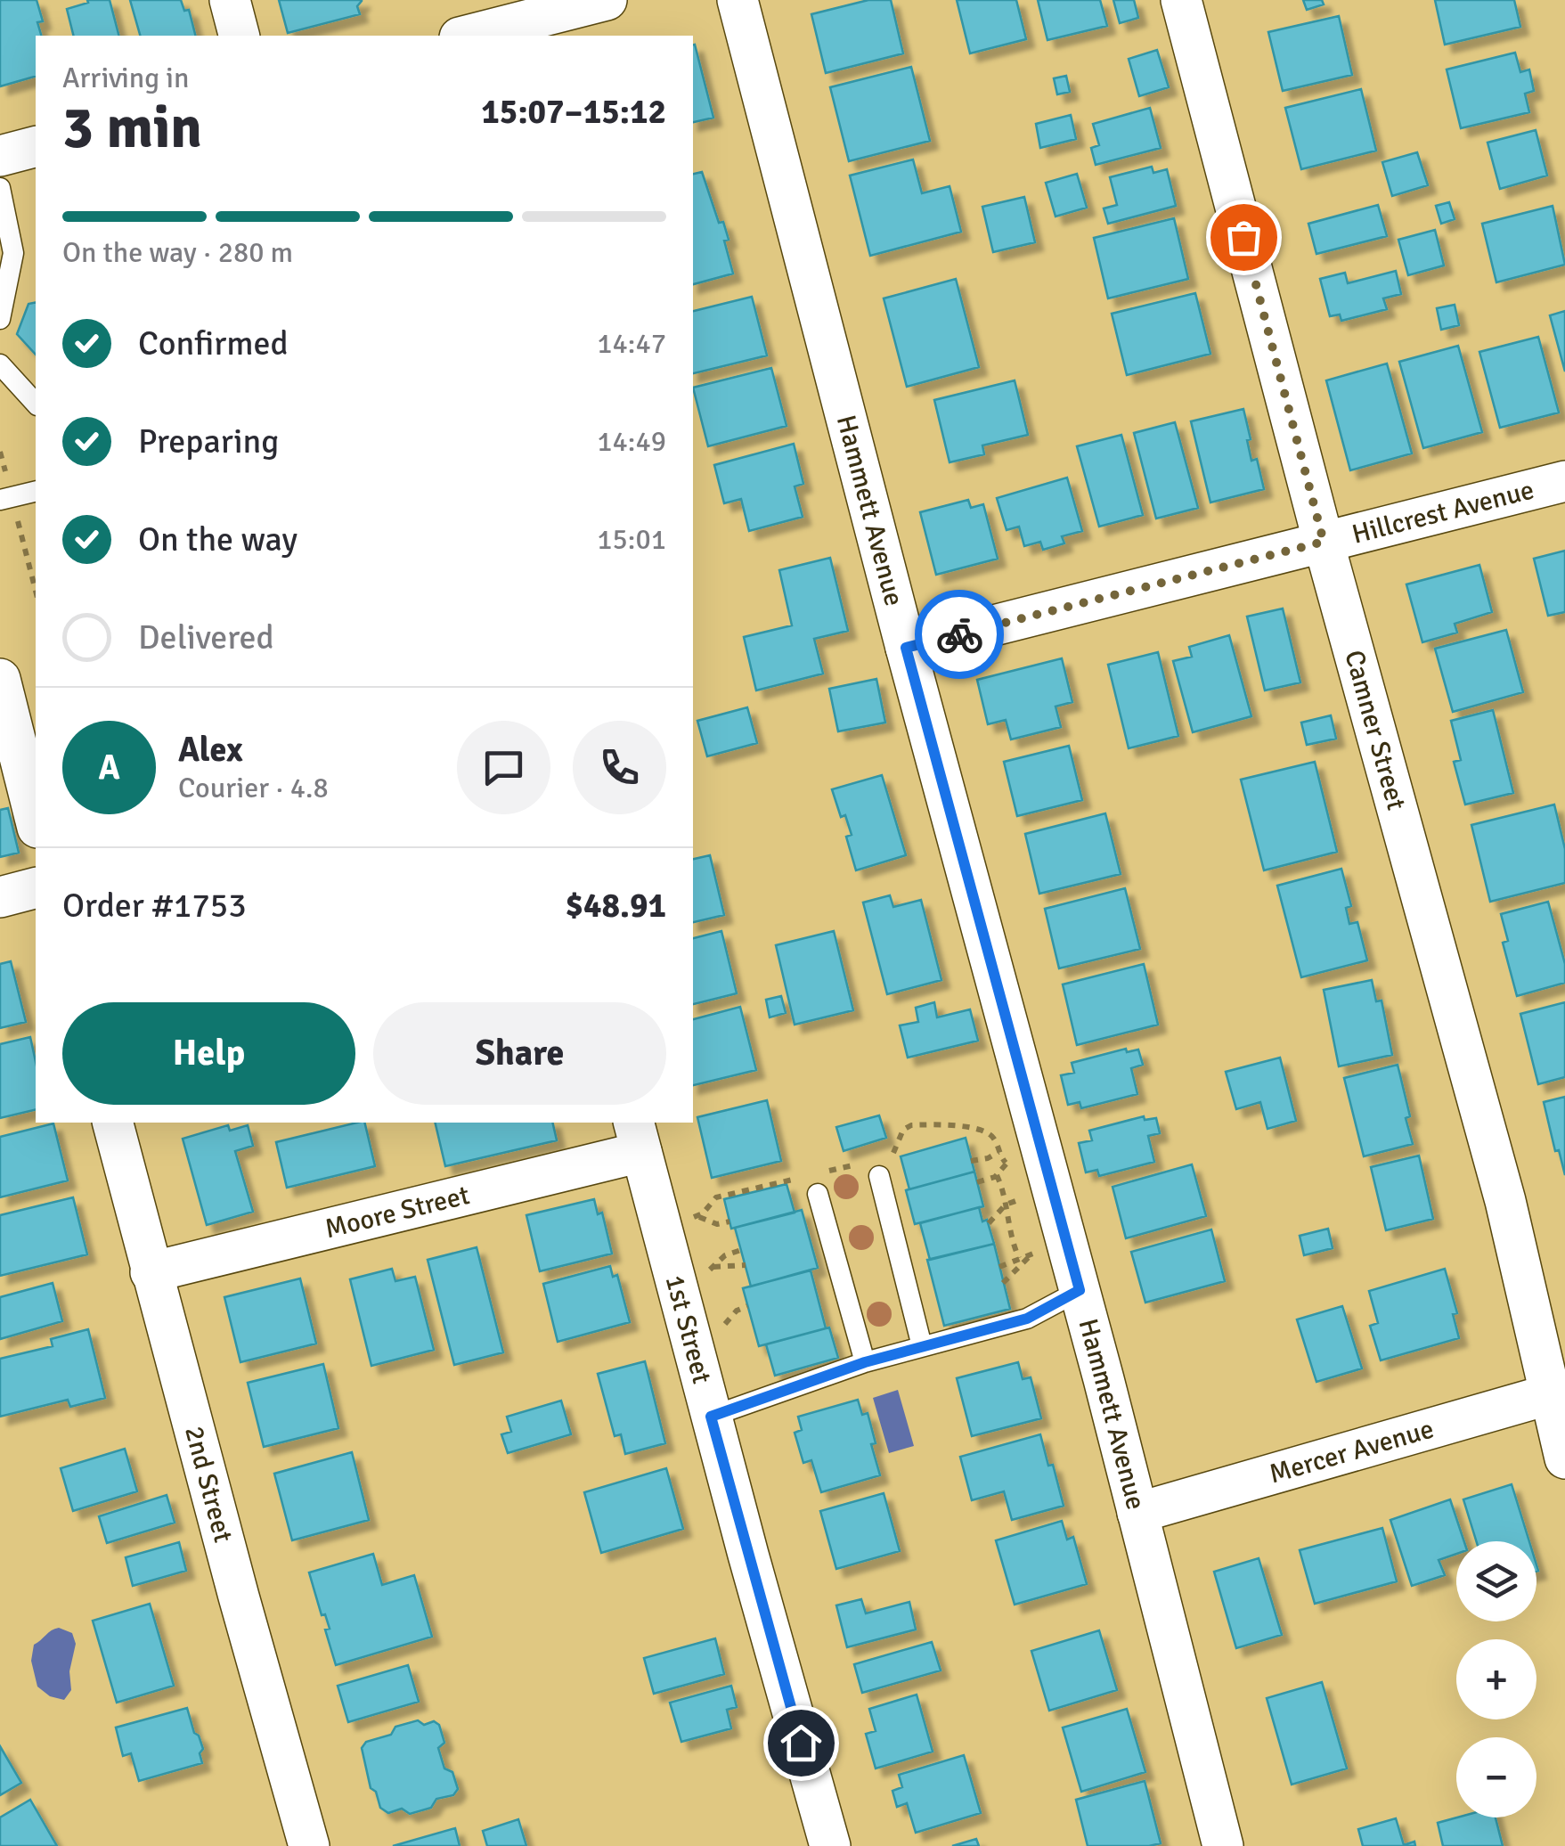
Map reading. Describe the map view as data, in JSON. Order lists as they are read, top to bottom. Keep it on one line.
{"streets":{"street":["Hammett Avenue","Hillcrest Avenue","Camner Street","Moore Street","1st Street","Mercer Avenue","2nd Street"]},"crossings":[["Hammett Avenue","Hillcrest Avenue"],["Hammett Avenue","Mercer Avenue"],["Hillcrest Avenue","Camner Street"],["Camner Street","Mercer Avenue"],["Moore Street","1st Street"],["Moore Street","2nd Street"]],"page":{"heading":["3 min","Arriving in","15:07–15:12"],"panel":["Alex","Courier · 4.8","Order #1753","$48.91"],"bar":"On the way · 280 m","list":[["Confirmed","14:47"],["Preparing","14:49"],["On the way","15:01"],"Delivered"],"round":"A","buttons":["Help","Share"],"map_buttons":["+","−"]}}
